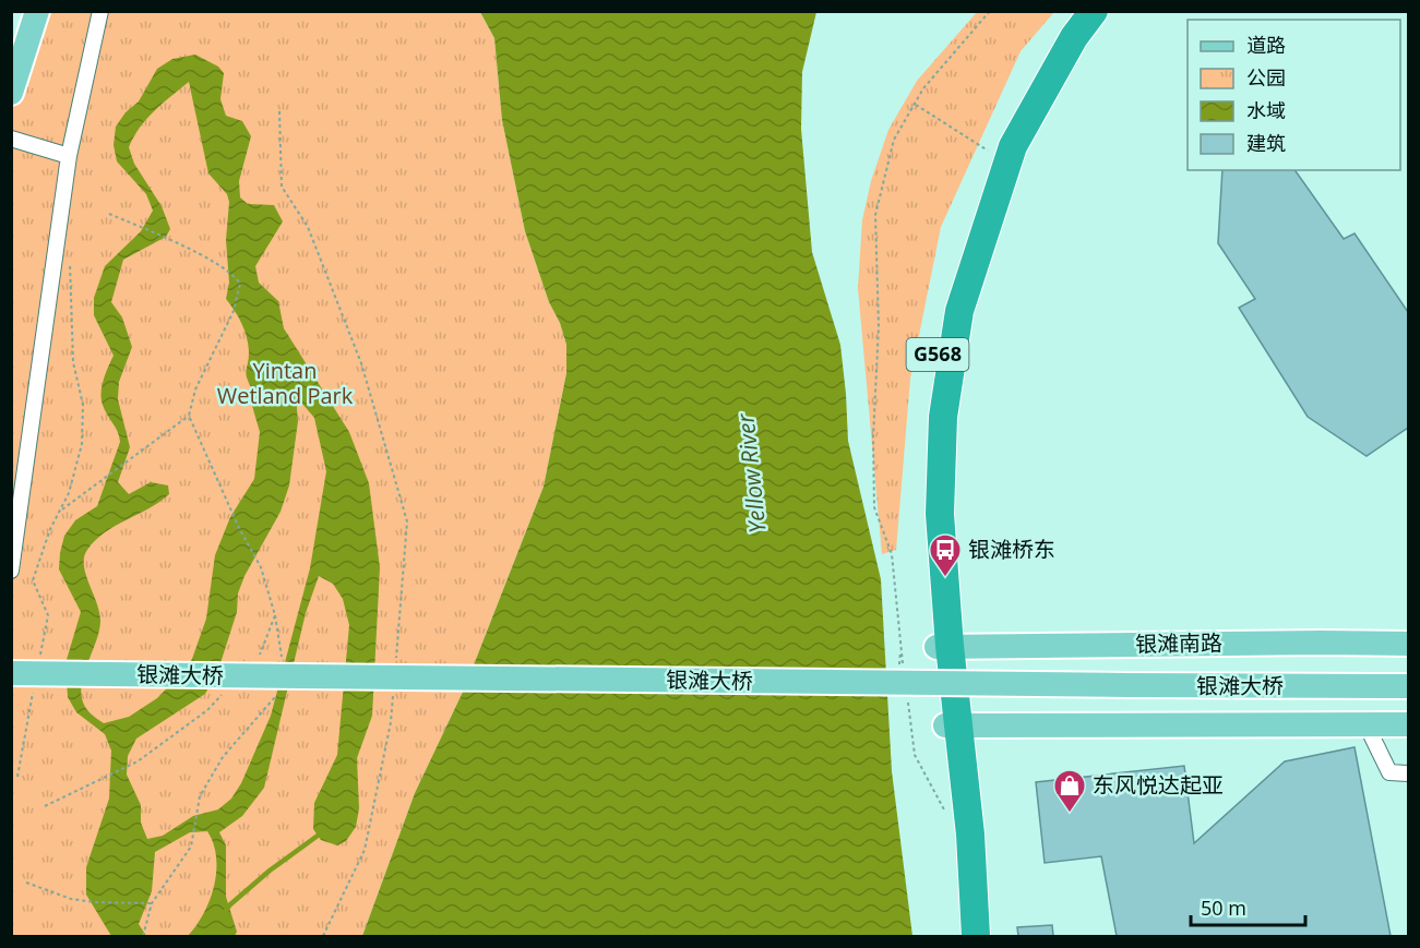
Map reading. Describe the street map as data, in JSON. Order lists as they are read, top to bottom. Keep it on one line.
{"streets":{"highway":["G568"],"main road":["银滩南路","银滩大桥"]},"crossings":[["G568","银滩南路"]],"water":["Yellow River"],"parks":["Yintan Wetland Park"],"places":{"bus stop":["银滩桥东"],"shop":["东风悦达起亚"]},"legend":["道路","公园","水域","建筑"],"scale_bar":"50 m"}
